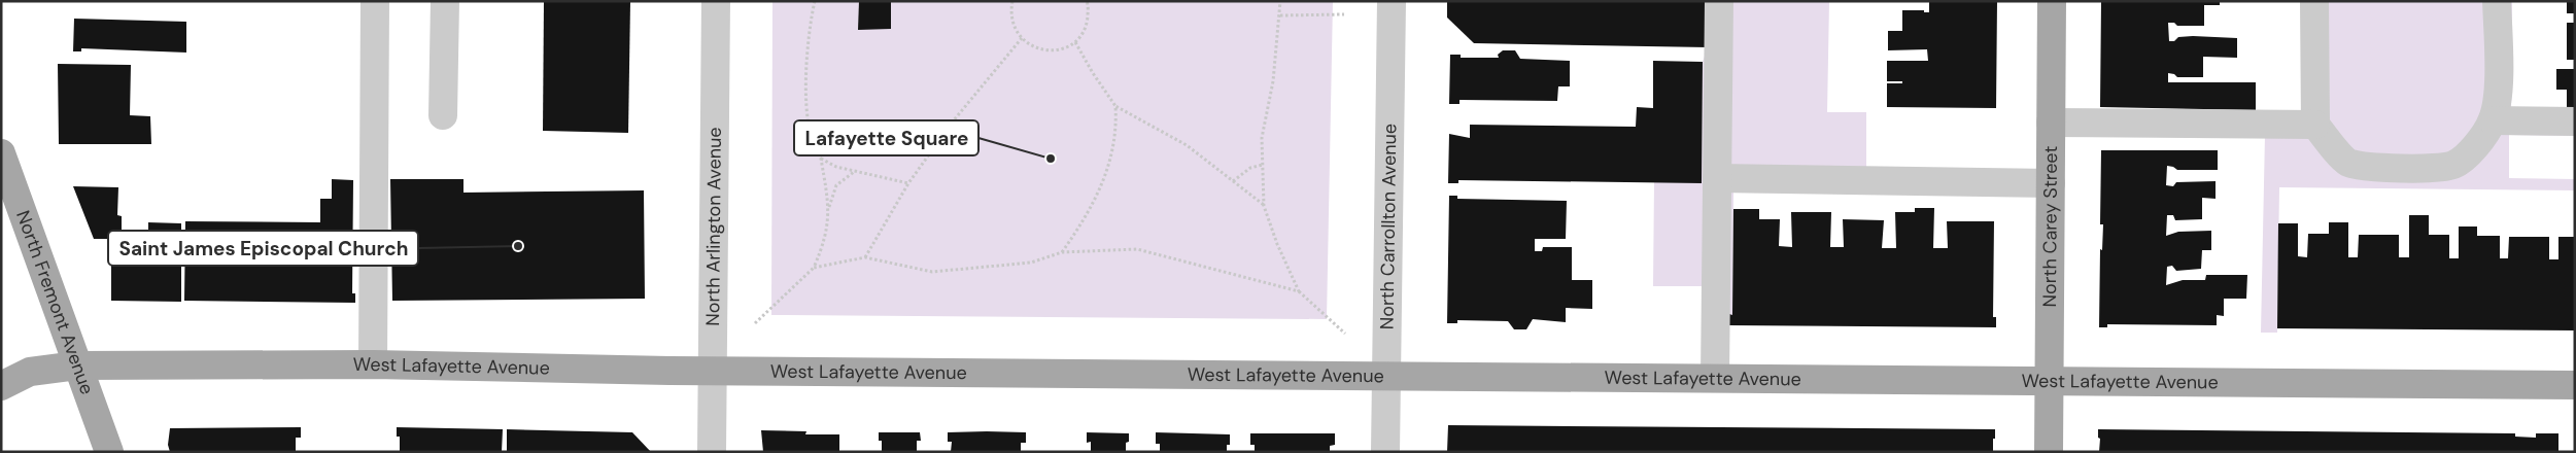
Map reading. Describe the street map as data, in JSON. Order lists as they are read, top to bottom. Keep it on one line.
{"streets":{"main road":["North Carey Street","North Fremont Avenue","West Lafayette Avenue"],"street":["North Arlington Avenue","North Carrollton Avenue"]},"crossings":[["North Arlington Avenue","West Lafayette Avenue"],["North Carrollton Avenue","West Lafayette Avenue"],["North Carey Street","West Lafayette Avenue"],["North Fremont Avenue","West Lafayette Avenue"]],"places":["Lafayette Square","Saint James Episcopal Church"]}
